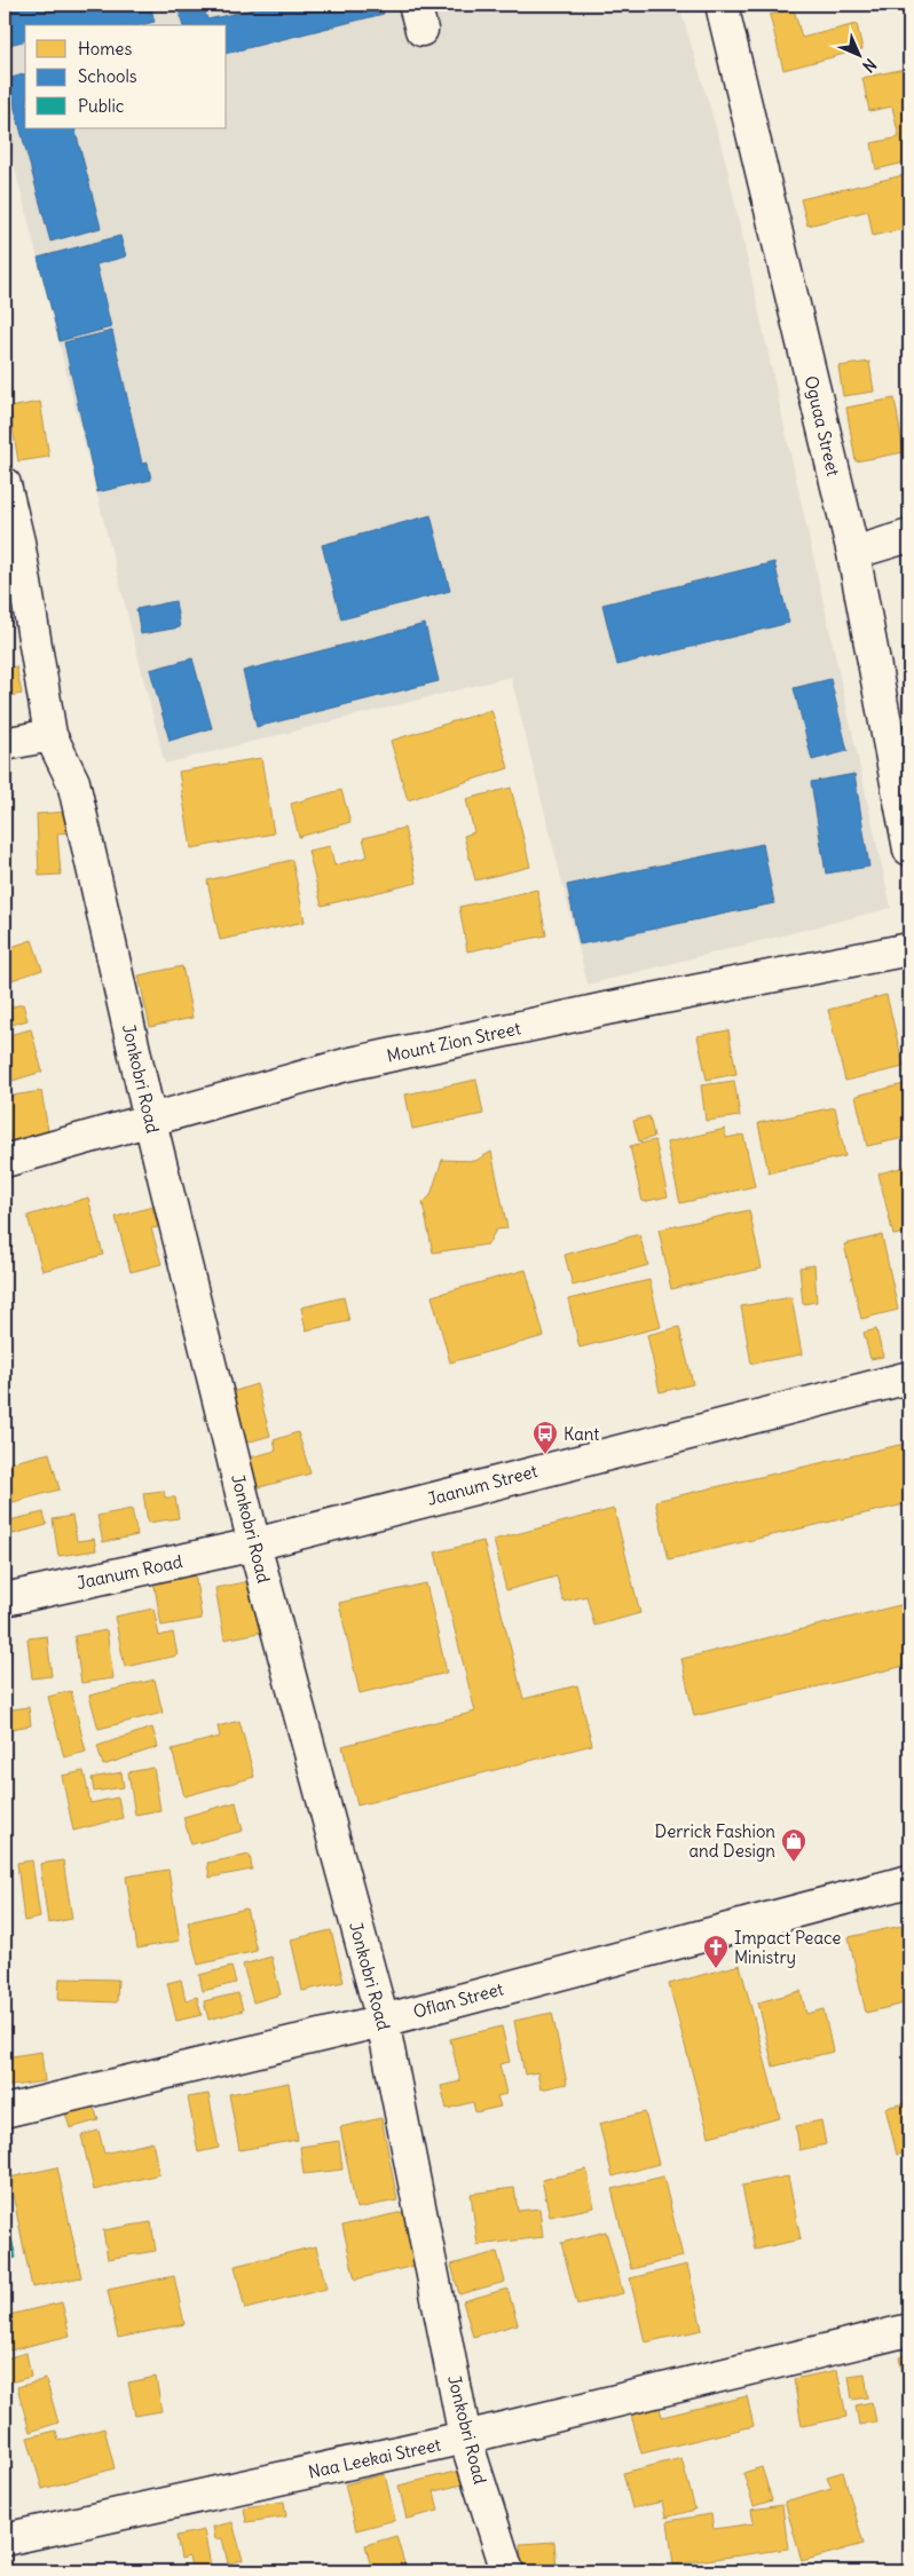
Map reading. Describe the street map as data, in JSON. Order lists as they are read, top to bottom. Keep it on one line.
{"streets":{"street":["Oguaa Street","Mount Zion Street","Jonkobri Road","Jaanum Street","Jaanum Road","Oflan Street","Naa Leekai Street"]},"crossings":[["Mount Zion Street","Jonkobri Road"],["Jonkobri Road","Jaanum Street"],["Jonkobri Road","Jaanum Road"],["Jonkobri Road","Oflan Street"],["Jonkobri Road","Naa Leekai Street"],["Jaanum Street","Jaanum Road"]],"places":{"bus stop":["Kant"],"shop":["Derrick Fashion and Design"],"church":["Impact Peace Ministry"]},"legend":["Homes","Schools","Public"],"north":"bottom right"}
